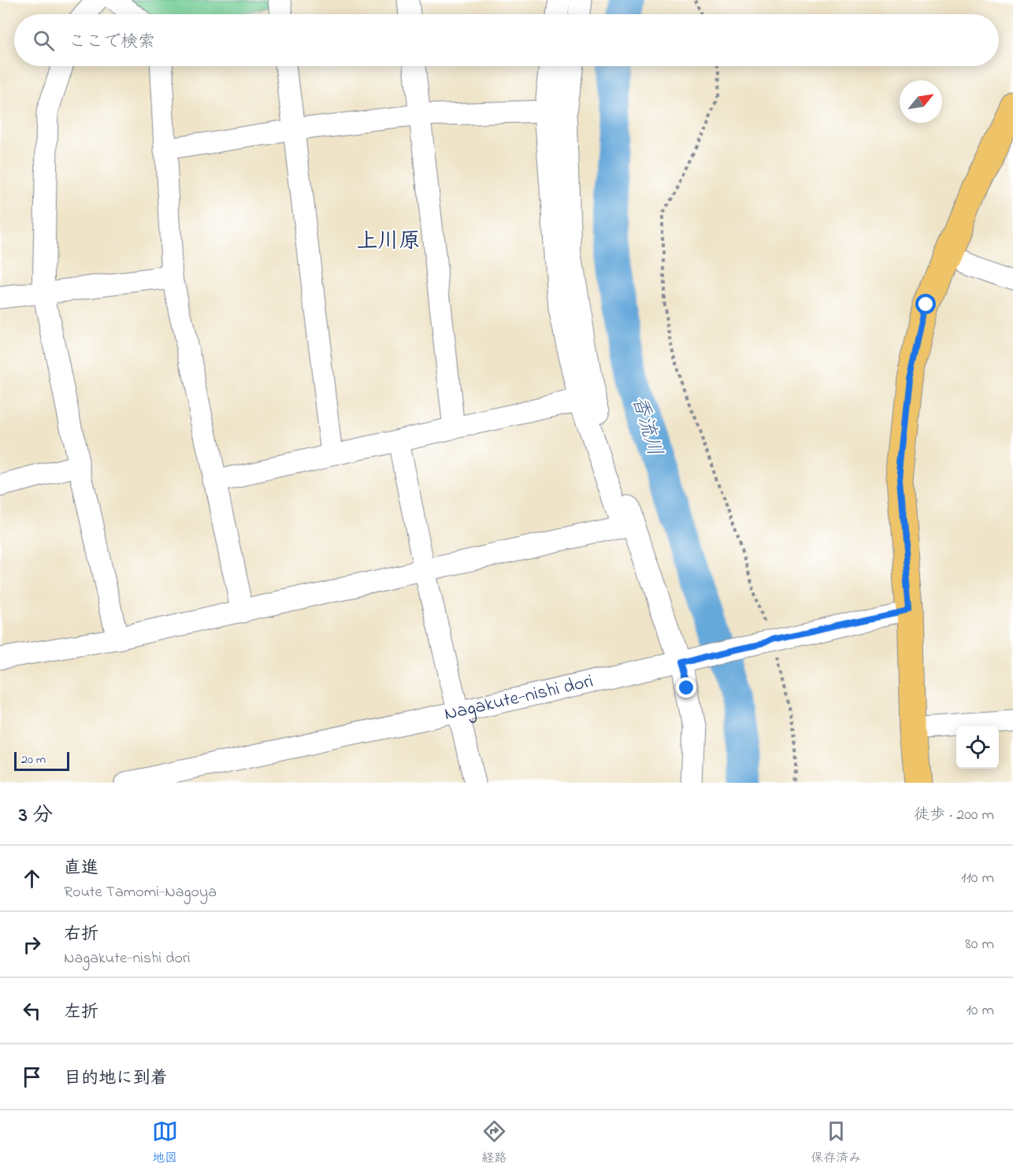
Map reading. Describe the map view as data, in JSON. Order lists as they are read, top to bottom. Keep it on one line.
{"streets":{"street":["Nagakute-nishi dori"]},"districts":["上川原"],"water":["香流川"],"scale_bar":"20 m","north":"top right","page":{"search":"ここで検索","scale":"20 m","heading":["3 分","徒歩 · 200 m"],"list":[["直進","Route Tamomi-Nagoya","110 m"],["右折","Nagakute-nishi dori","80 m"],["左折","10 m"],"目的地に到着"],"nav":["地図","経路","保存済み"]}}
